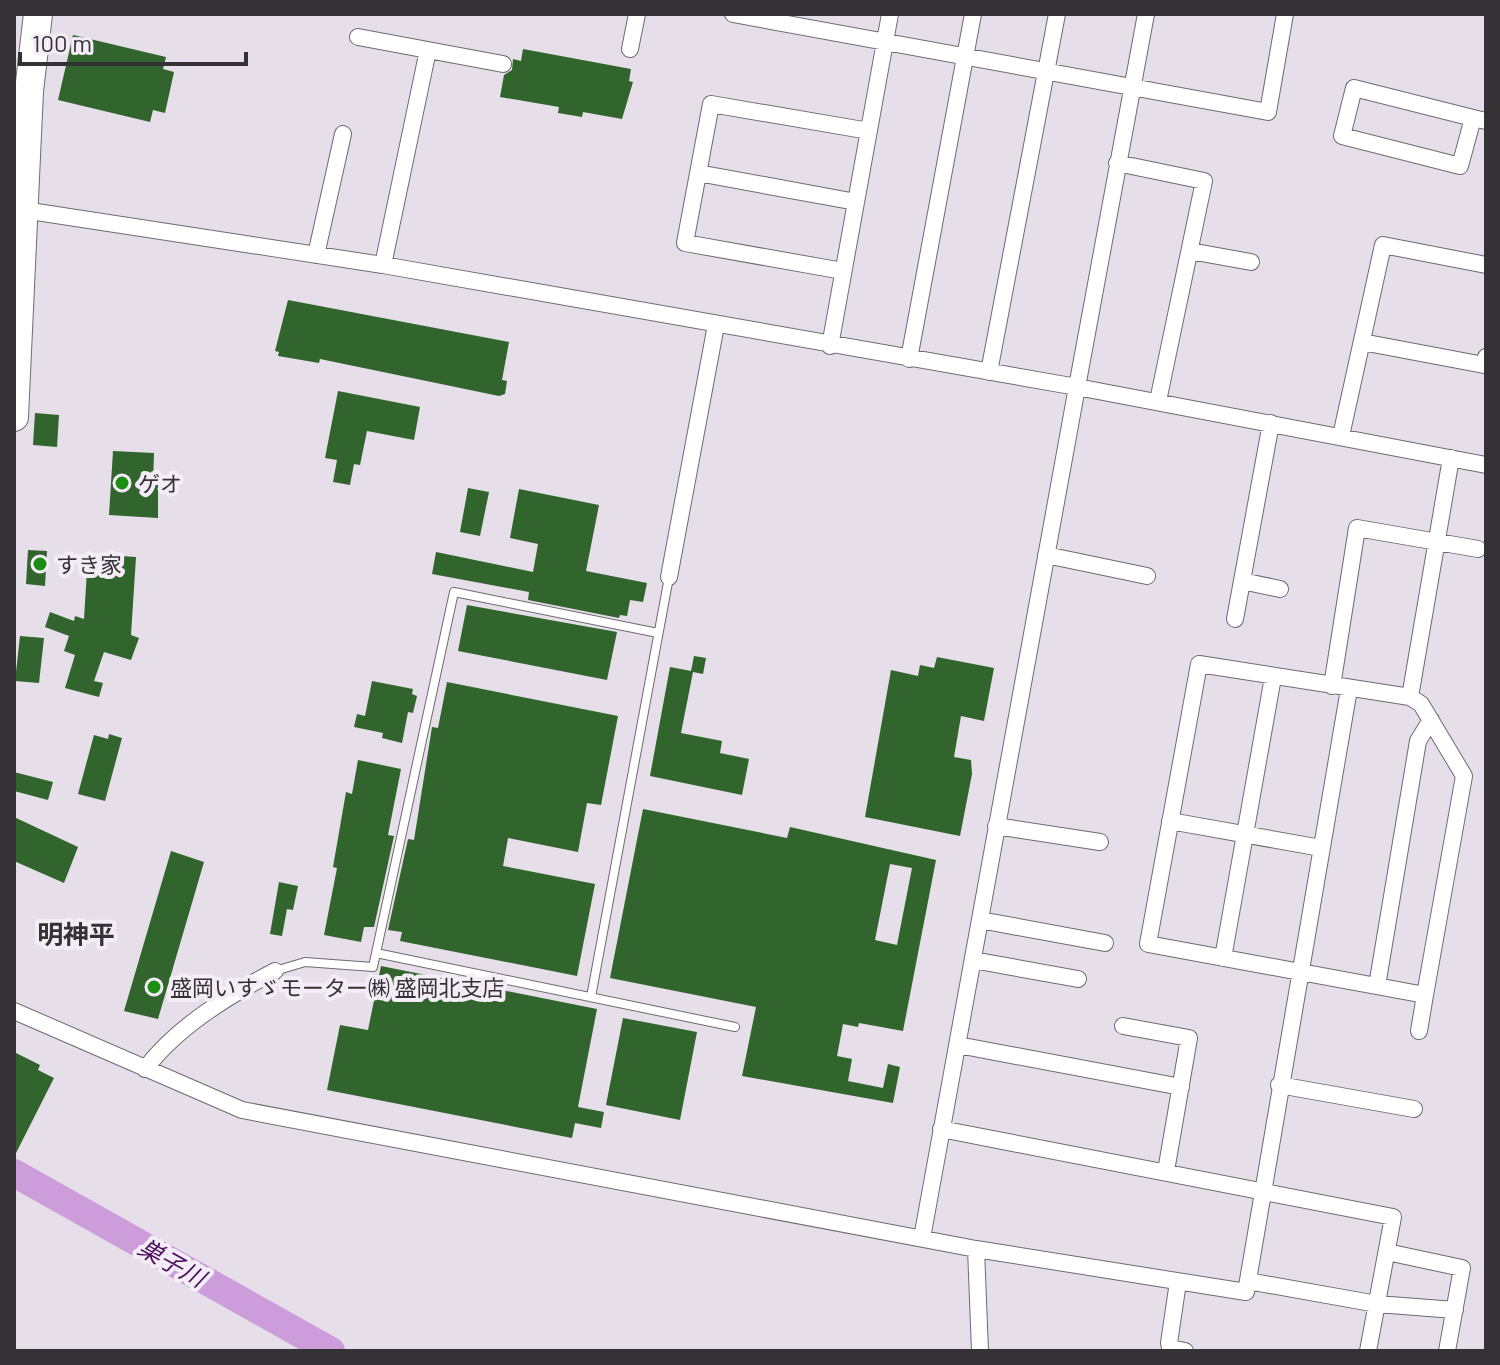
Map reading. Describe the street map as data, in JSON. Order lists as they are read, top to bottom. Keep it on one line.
{"districts":["明神平"],"water":["巣子川"],"places":["ゲオ","すき家","盛岡いすゞモーター㈱ 盛岡北支店"],"scale_bar":"100 m"}
